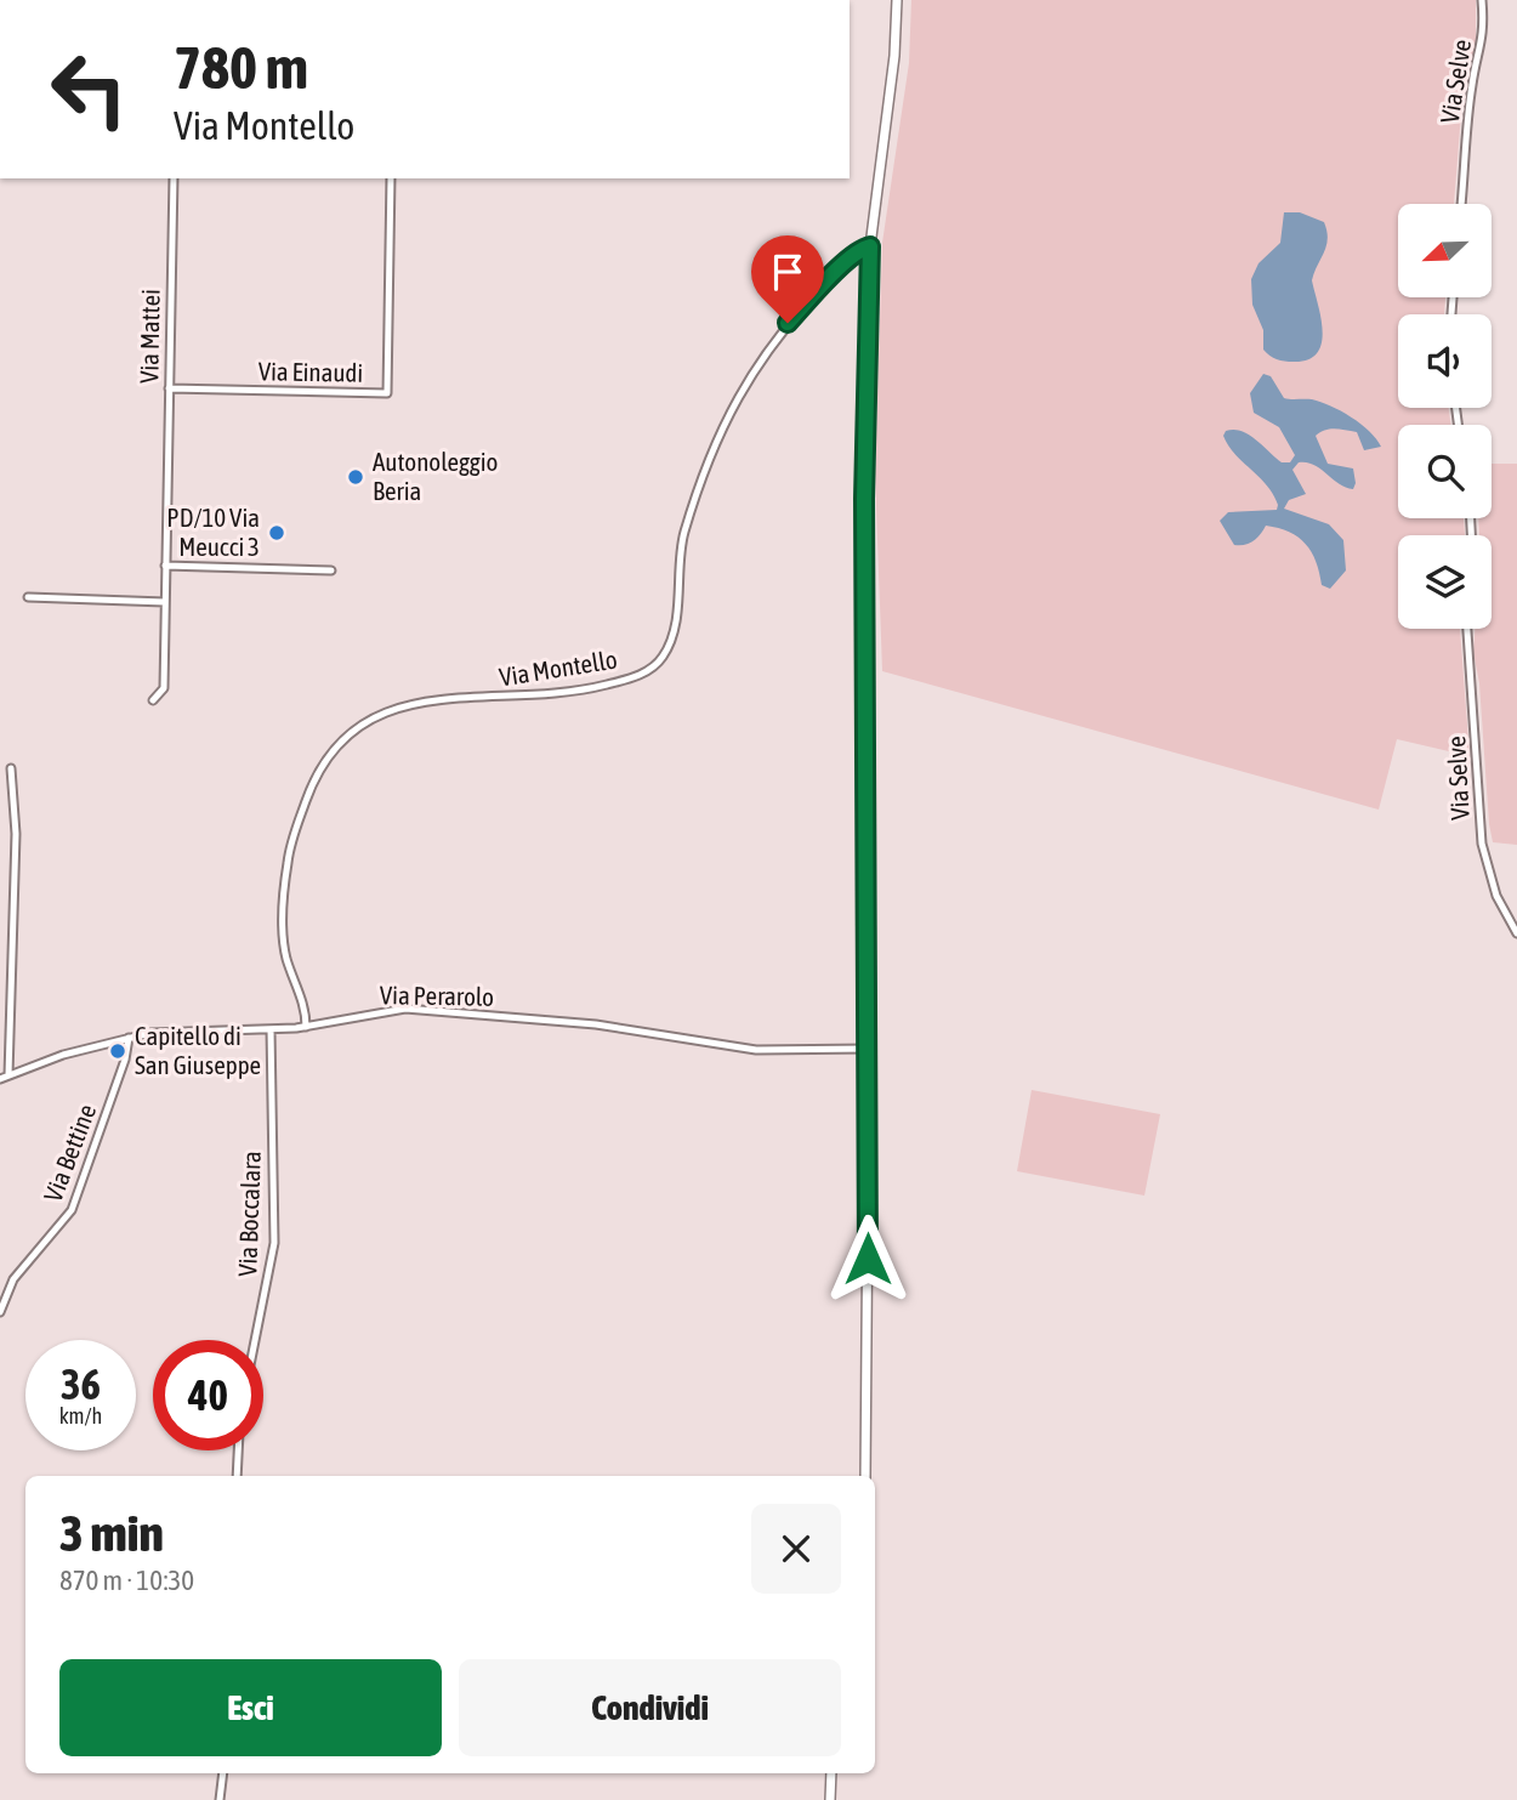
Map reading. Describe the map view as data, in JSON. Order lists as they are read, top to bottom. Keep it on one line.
{"streets":{"street":["Via Selve","Via Mattei","Via Einaudi","Via Montello","Via Perarolo","Via Bettine","Via Boccalara"]},"crossings":[["Via Mattei","Via Einaudi"],["Via Montello","Via Perarolo"],["Via Perarolo","Via Bettine"],["Via Perarolo","Via Boccalara"]],"places":["Autonoleggio Beria","PD/10 Via Meucci 3","Capitello di San Giuseppe"],"north":"bottom left","page":{"turn":["780 m","Via Montello"],"speed":"36 km/h","limit":"40","heading":["3 min","870 m · 10:30"],"buttons":["Esci","Condividi"]}}
